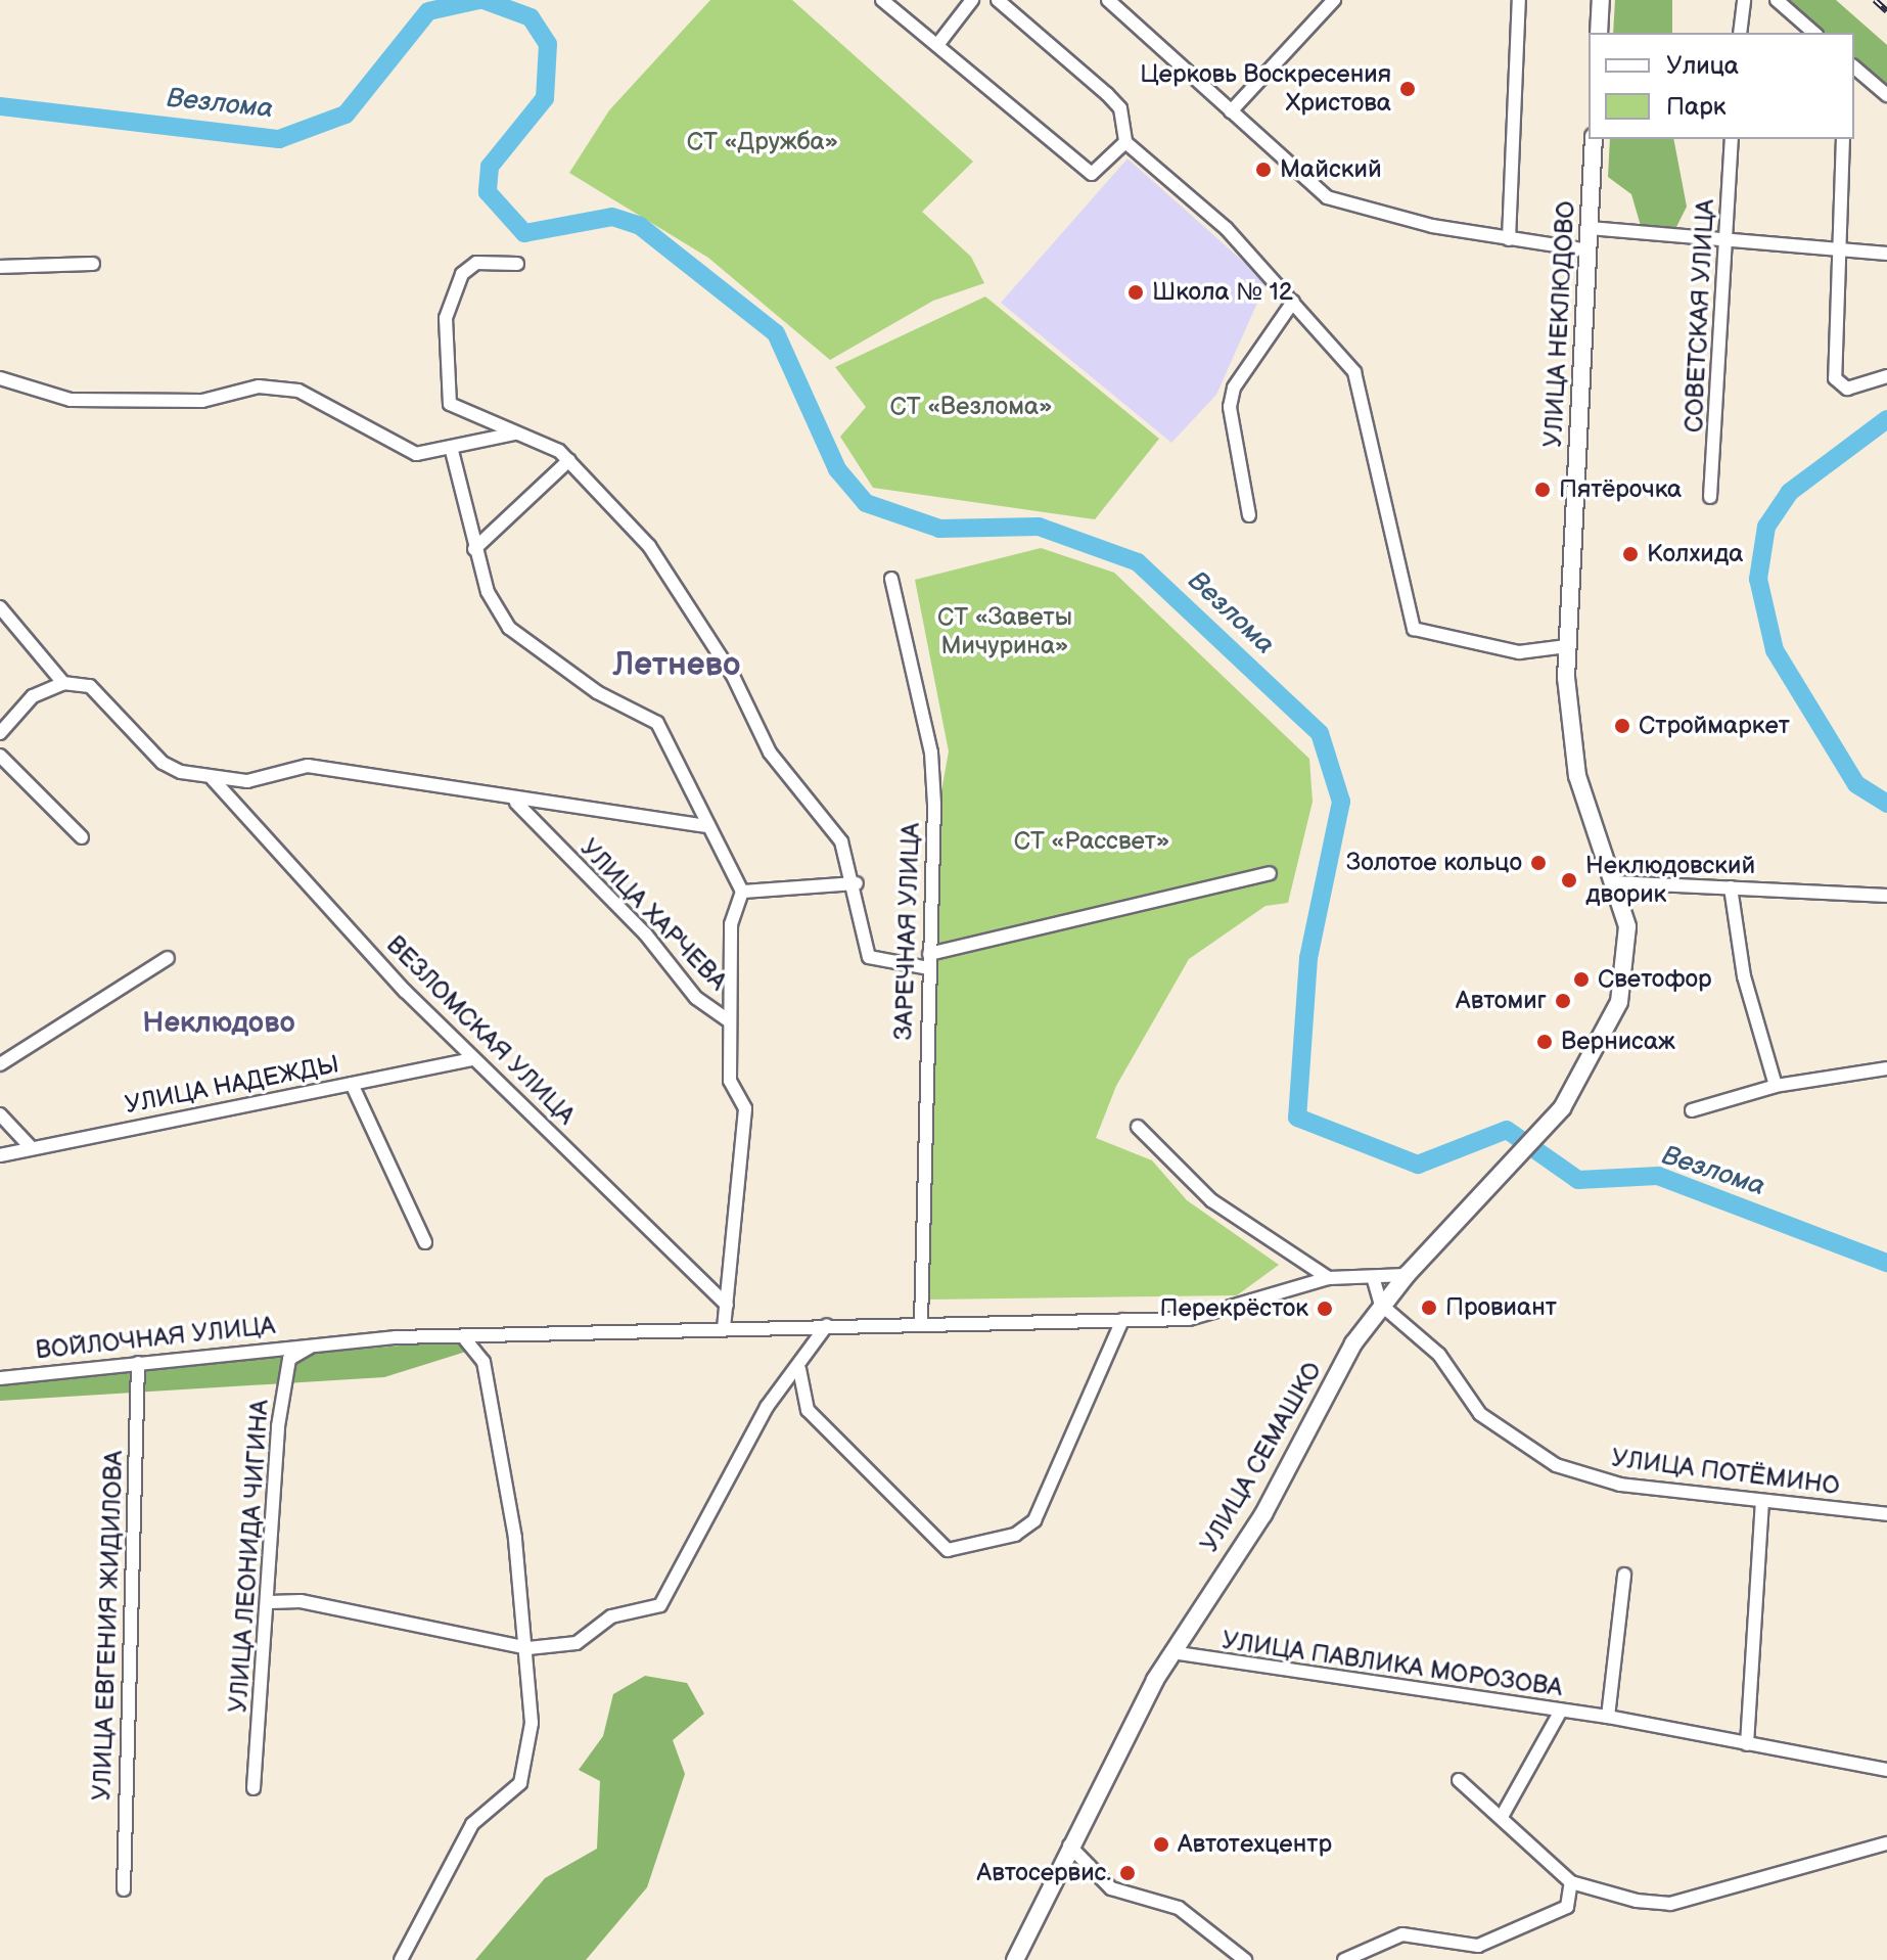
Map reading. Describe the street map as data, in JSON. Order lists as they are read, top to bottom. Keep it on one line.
{"streets":{"main road":["УЛИЦА НЕКЛЮДОВО","УЛИЦА СЕМАШКО"],"street":["СОВЕТСКАЯ УЛИЦА","УЛИЦА ХАРЧЕВА","ЗАРЕЧНАЯ УЛИЦА","ВЕЗЛОМСКАЯ УЛИЦА","УЛИЦА НАДЕЖДЫ","ВОЙЛОЧНАЯ УЛИЦА","УЛИЦА ПОТЁМИНО","УЛИЦА ЛЕОНИДА ЧИГИНА","УЛИЦА ЕВГЕНИЯ ЖИДИЛОВА","УЛИЦА ПАВЛИКА МОРОЗОВА"]},"crossings":[["УЛИЦА НЕКЛЮДОВО","УЛИЦА СЕМАШКО"],["ЗАРЕЧНАЯ УЛИЦА","ВОЙЛОЧНАЯ УЛИЦА"],["ВЕЗЛОМСКАЯ УЛИЦА","УЛИЦА НАДЕЖДЫ"],["ВОЙЛОЧНАЯ УЛИЦА","УЛИЦА ЛЕОНИДА ЧИГИНА"],["ВОЙЛОЧНАЯ УЛИЦА","УЛИЦА ЕВГЕНИЯ ЖИДИЛОВА"],["УЛИЦА СЕМАШКО","УЛИЦА ПОТЁМИНО"],["УЛИЦА СЕМАШКО","УЛИЦА ПАВЛИКА МОРОЗОВА"]],"districts":["Летнево","Неклюдово"],"water":["Везлома"],"parks":["СТ «Дружба»","СТ «Везлома»","СТ «Заветы Мичурина»","СТ «Рассвет»"],"places":["Церковь Воскресения Христова","Майский","Школа № 12","Пятёрочка","Колхида","Строймаркет","Золотое кольцо","Неклюдовский дворик","Светофор","Автомиг","Вернисаж","Провиант","Перекрёсток","Автотехцентр","Автосервис."],"legend":["Улица","Парк"]}
